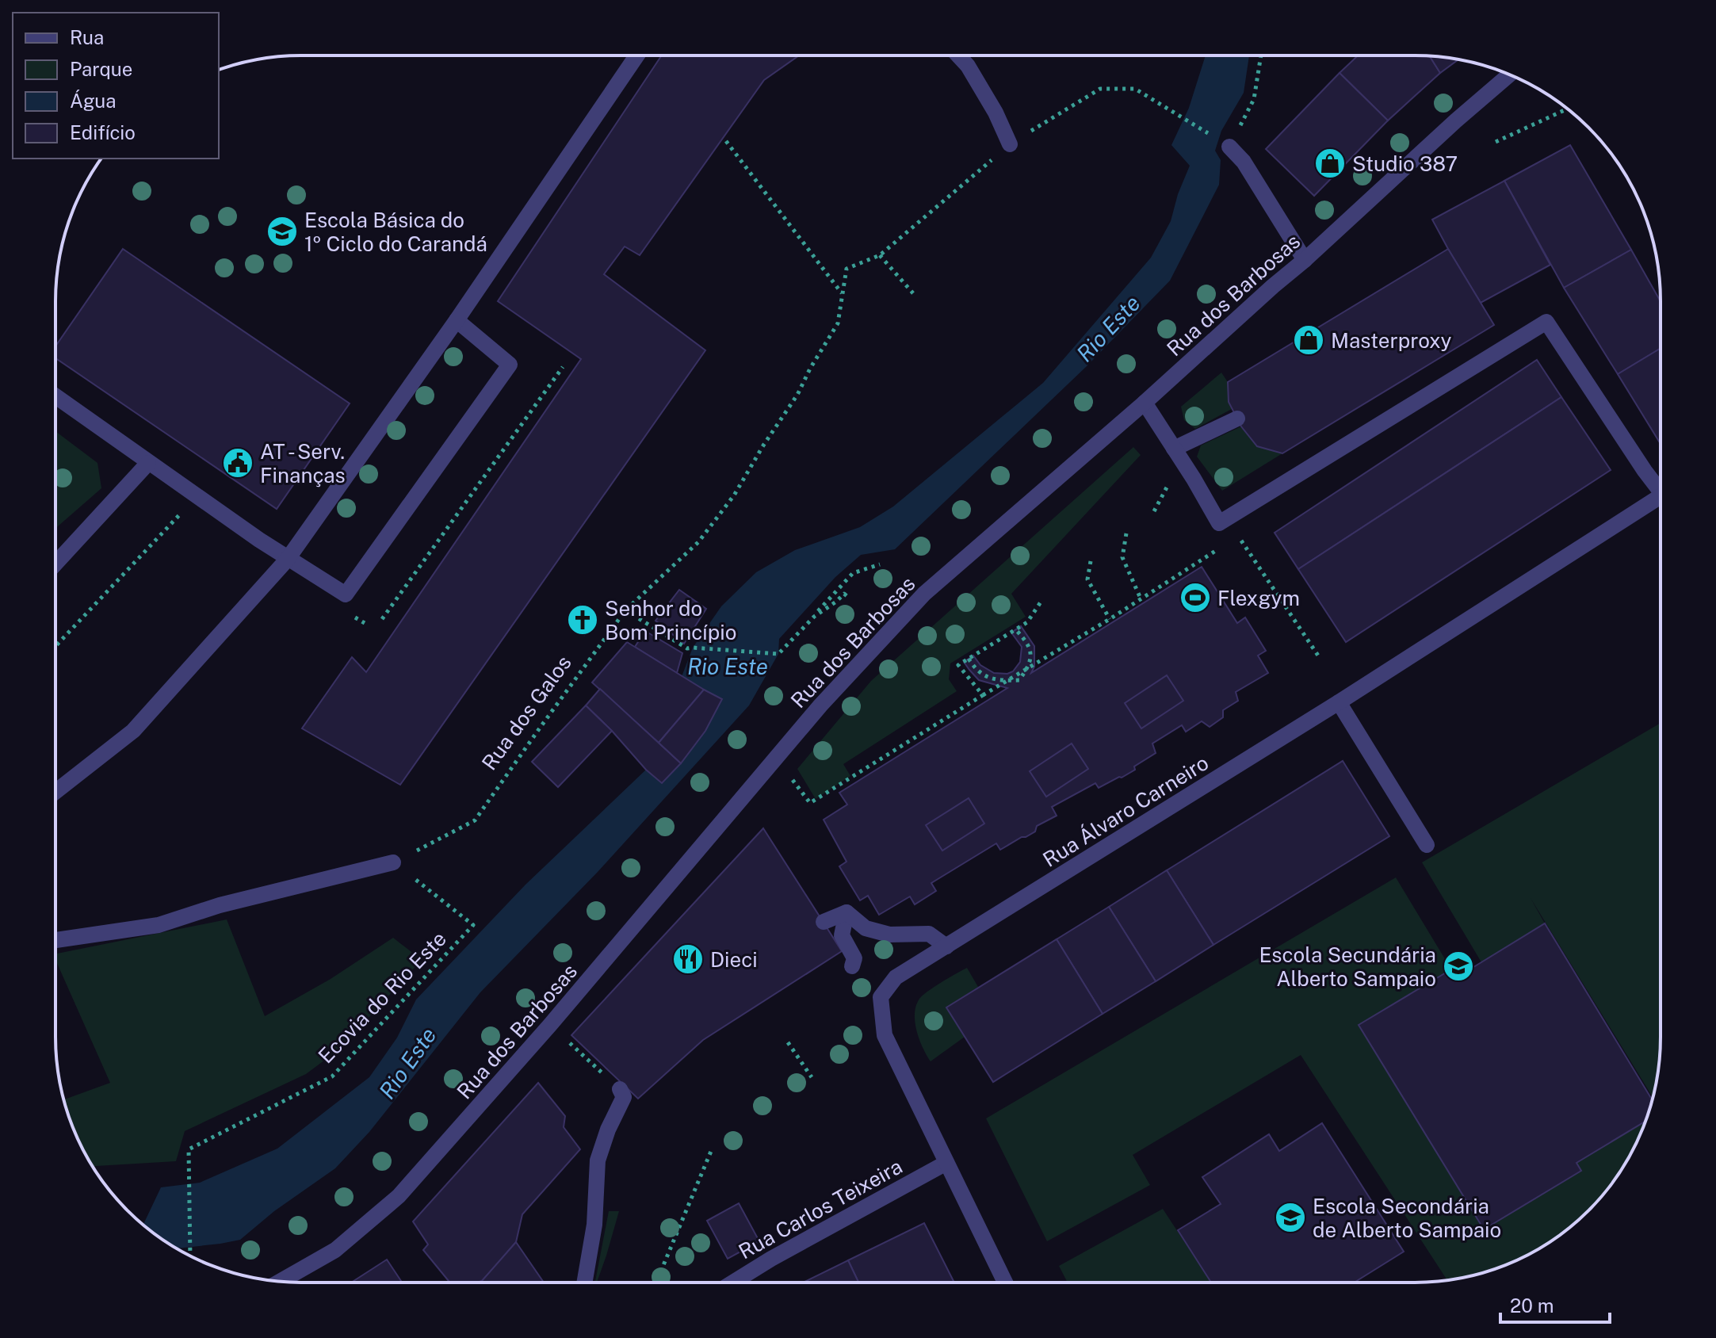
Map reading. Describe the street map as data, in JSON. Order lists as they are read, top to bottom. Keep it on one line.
{"streets":{"street":["Rua dos Barbosas","Rua Álvaro Carneiro","Rua Carlos Teixeira"],"path":["Rua dos Galos","Ecovia do Rio Este"]},"crossings":[["Rua dos Galos","Ecovia do Rio Este"],["Rua Álvaro Carneiro","Rua Carlos Teixeira"]],"water":["Rio Este"],"places":{"shop":["Studio 387","Masterproxy"],"school or university":["Escola Básica do 1º Ciclo do Carandá","Escola Secundária Alberto Sampaio","Escola Secondária de Alberto Sampaio"],"public building":["AT - Serv. Finanças"],"sports":["Flexgym"],"church":["Senhor do Bom Princípio"],"restaurant":["Dieci"]},"legend":["Rua","Parque","Água","Edifício"],"scale_bar":"20 m"}
